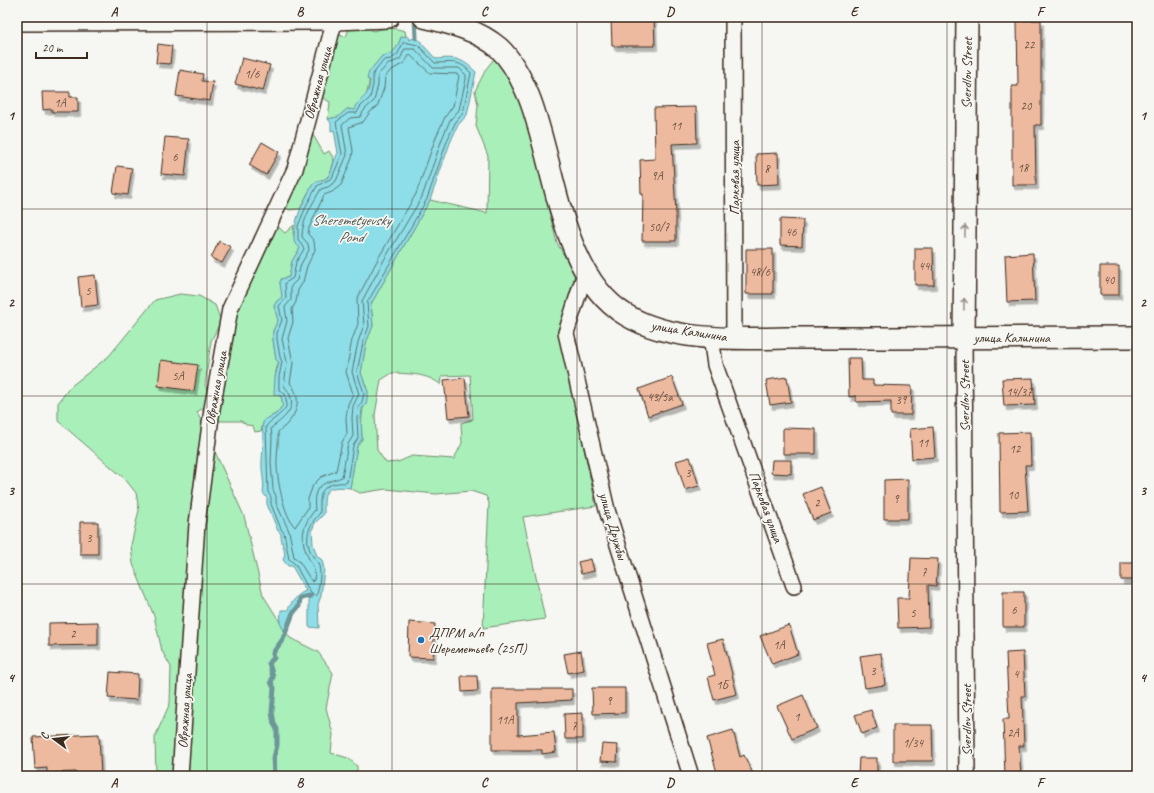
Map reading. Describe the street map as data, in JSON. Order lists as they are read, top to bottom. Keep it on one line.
{"streets":{"street":["Sverdlov Street","Овражная улица","Парковая улица","улица Калинина","улица Дружбы"]},"crossings":[["Sverdlov Street","улица Калинина"],["Парковая улица","улица Калинина"],["улица Калинина","улица Дружбы"]],"one_way":["Sverdlov Street"],"water":["Sheremetyevsky Pond"],"places":["ДПРМ а/п Шереметьево (25П)"],"house_numbers":["22","1/6","1А","20","11","6","18","8","9А","50/7","46","44","48/6","40","5","5А","14/37","43/5а","39","11","12","3","10","9","2","3","7","6","5","2","1А","3","4","1Б","9","1","11А","7","2А","1/34"],"scale_bar":"20 m","north":"left","grid":{"columns":["A","B","C","D","E","F"],"rows":["1","2","3","4"]}}
